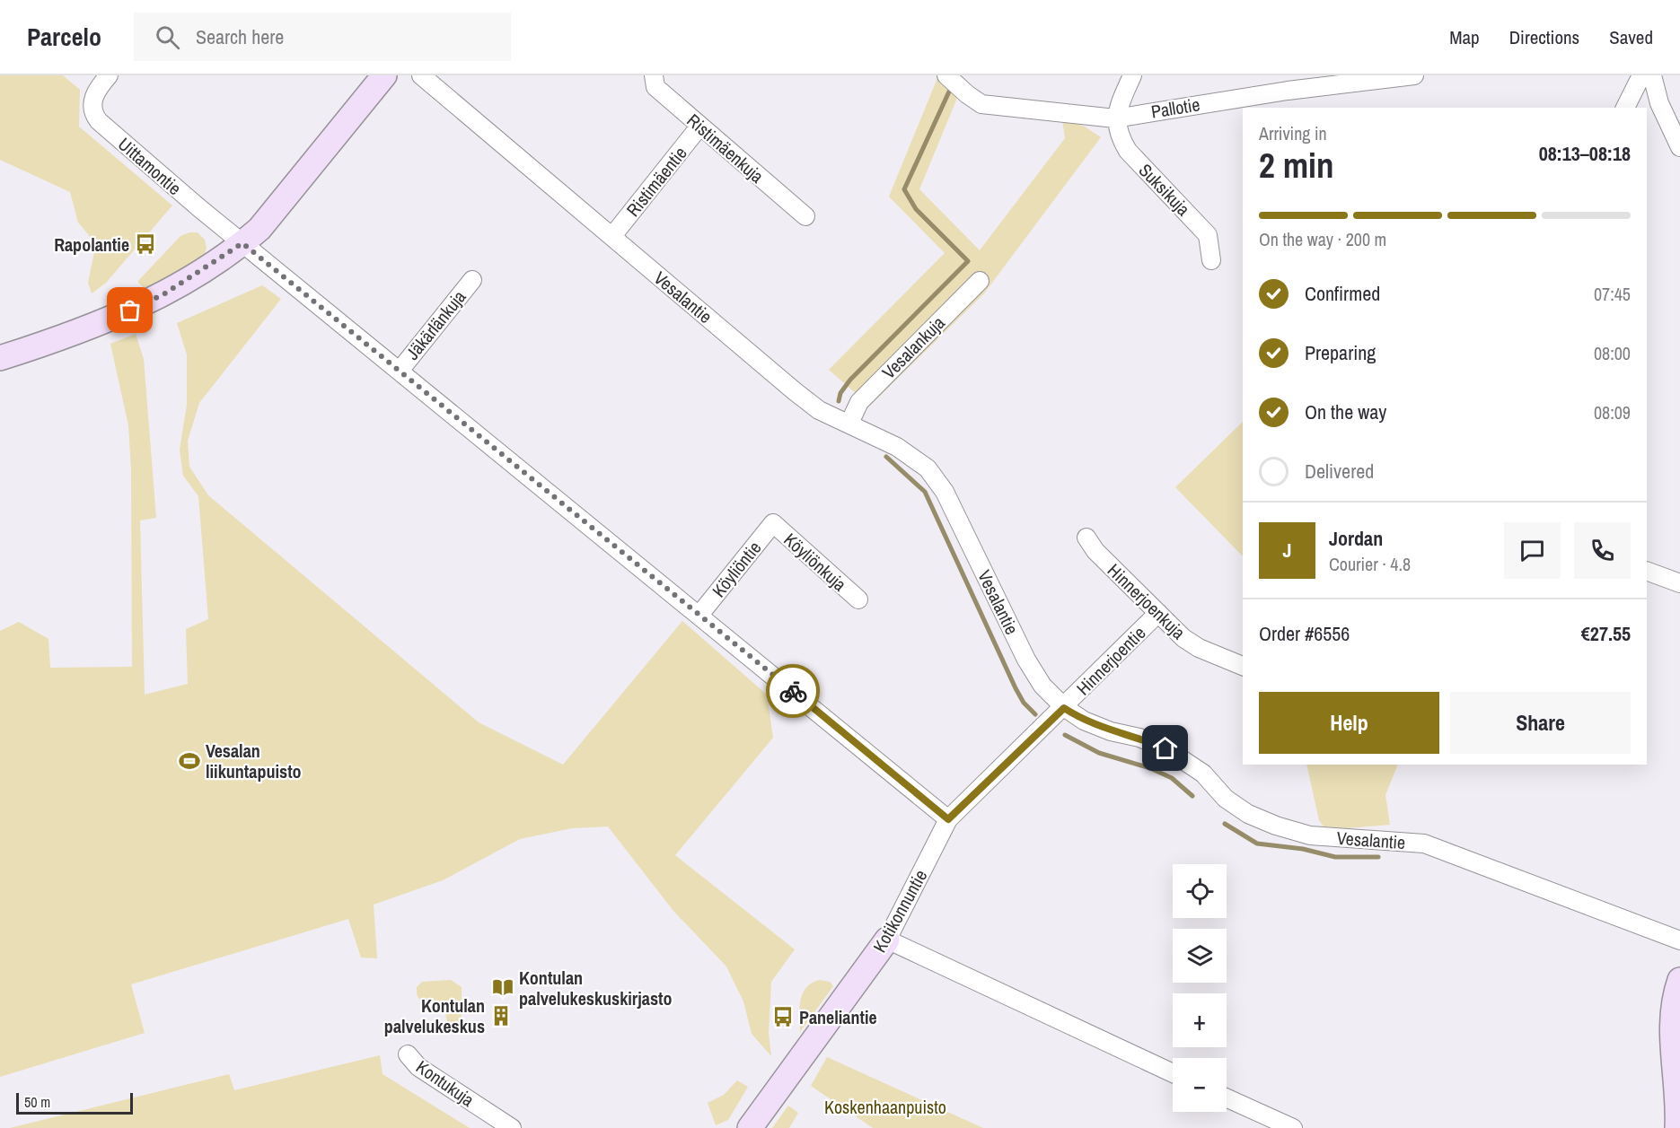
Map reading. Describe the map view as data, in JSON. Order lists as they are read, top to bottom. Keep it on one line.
{"streets":{"street":["Pallotie","Ristimäenkuja","Uittamontie","Ristimäentie","Suksikuja","Vesalantie","Jäkärlänkuja","Vesalankuja","Köyliönkuja","Köyliöntie","Hinnerjoenkuja","Hinnerjoentie","Kotikonnuntie","Kontukuja"]},"crossings":[["Pallotie","Suksikuja"],["Ristimäenkuja","Ristimäentie"],["Uittamontie","Jäkärlänkuja"],["Uittamontie","Köyliöntie"],["Uittamontie","Kotikonnuntie"],["Ristimäentie","Vesalantie"],["Vesalantie","Hinnerjoentie"],["Vesalantie","Kotikonnuntie"],["Köyliönkuja","Köyliöntie"],["Hinnerjoenkuja","Hinnerjoentie"],["Hinnerjoentie","Kotikonnuntie"]],"parks":["Koskenhaanpuisto"],"places":{"bus stop":["Rapolantie","Paneliantie"],"sports":["Vesalan liikuntapuisto"],"library":["Kontulan palvelukeskuskirjasto"],"building":["Kontulan palvelukeskus"]},"scale_bar":"50 m","page":{"header":"Parcelo","search":"Search here","nav":["Map","Directions","Saved"],"heading":["2 min","Arriving in","08:13–08:18"],"panel":["Jordan","Courier · 4.8","Order #6556","€27.55"],"bar":"On the way · 200 m","list":[["Confirmed","07:45"],["Preparing","08:00"],["On the way","08:09"],"Delivered"],"round":"J","buttons":["Help","Share"],"map_buttons":["+","−"],"scale":"50 m"}}
